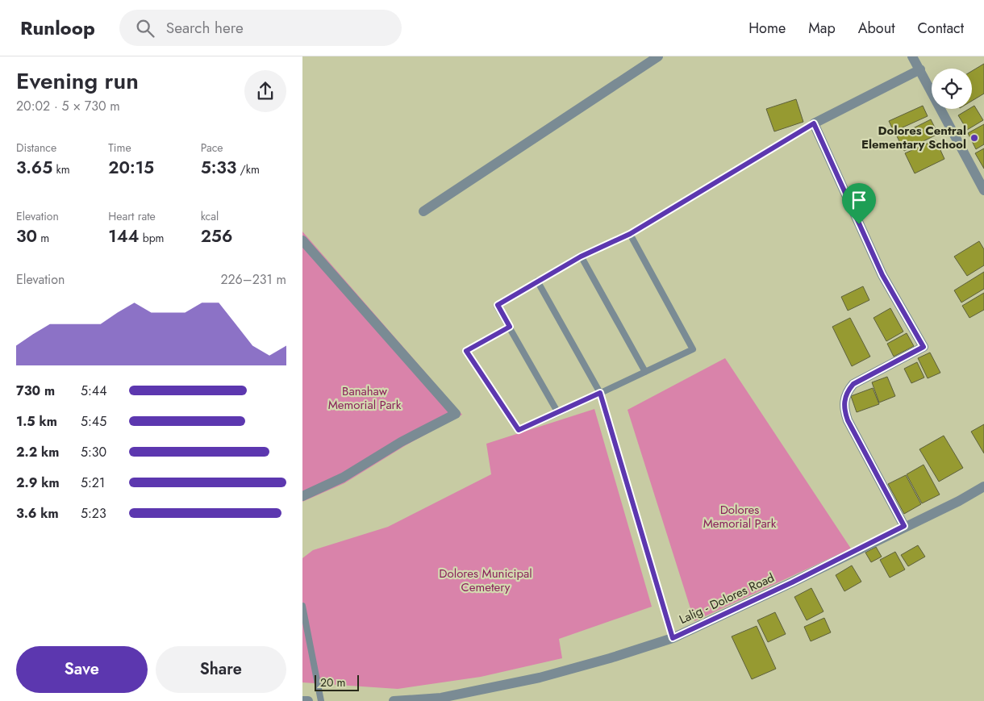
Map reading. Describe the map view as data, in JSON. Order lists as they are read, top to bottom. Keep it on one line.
{"streets":{"street":["Lalig - Dolores Road"]},"parks":["Banahaw Memorial Park","Dolores Memorial Park","Dolores Municipal Cemetery"],"places":["Dolores Central Elementary School"],"scale_bar":"20 m","page":{"header":"Runloop","search":"Search here","nav":["Home","Map","About","Contact"],"heading":["Evening run","20:02 · 5 × 730 m"],"stats":[["Distance","3.65 km"],["Time","20:15"],["Pace","5:33 /km"],["Elevation","30 m"],["Heart rate","144 bpm"],["kcal","256"]],"chart":["Elevation","226–231 m"],"list":[{"name":"730 m","note":"5:44"},{"name":"1.5 km","note":"5:45"},{"name":"2.2 km","note":"5:30"},{"name":"2.9 km","note":"5:21"},{"name":"3.6 km","note":"5:23"}],"buttons":["Save","Share"],"scale":"20 m"}}
